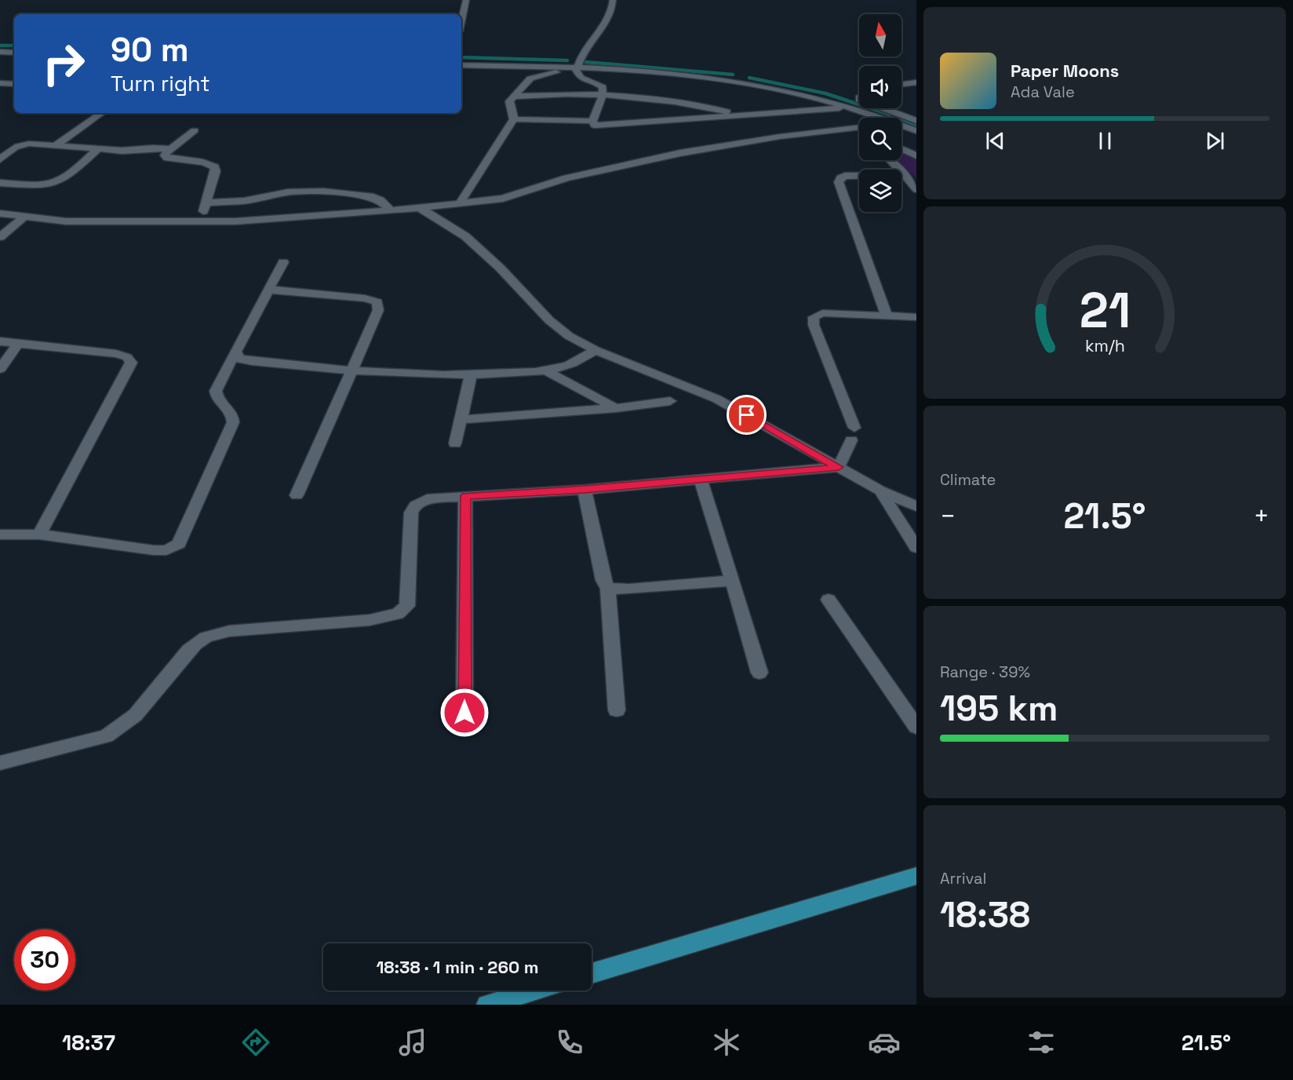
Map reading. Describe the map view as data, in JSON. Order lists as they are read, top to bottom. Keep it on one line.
{"north":"top","page":{"turn":["90 m","Turn right"],"song":["Paper Moons","Ada Vale"],"tile":["Climate",["Range · 39%","195 km"],["Arrival","18:38"]],"heat":["−","21.5°","+"],"limit":"30","trip":"18:38 · 1 min · 260 m","tabs":["18:37","21.5°"],"gauge":["21","km/h"]}}
